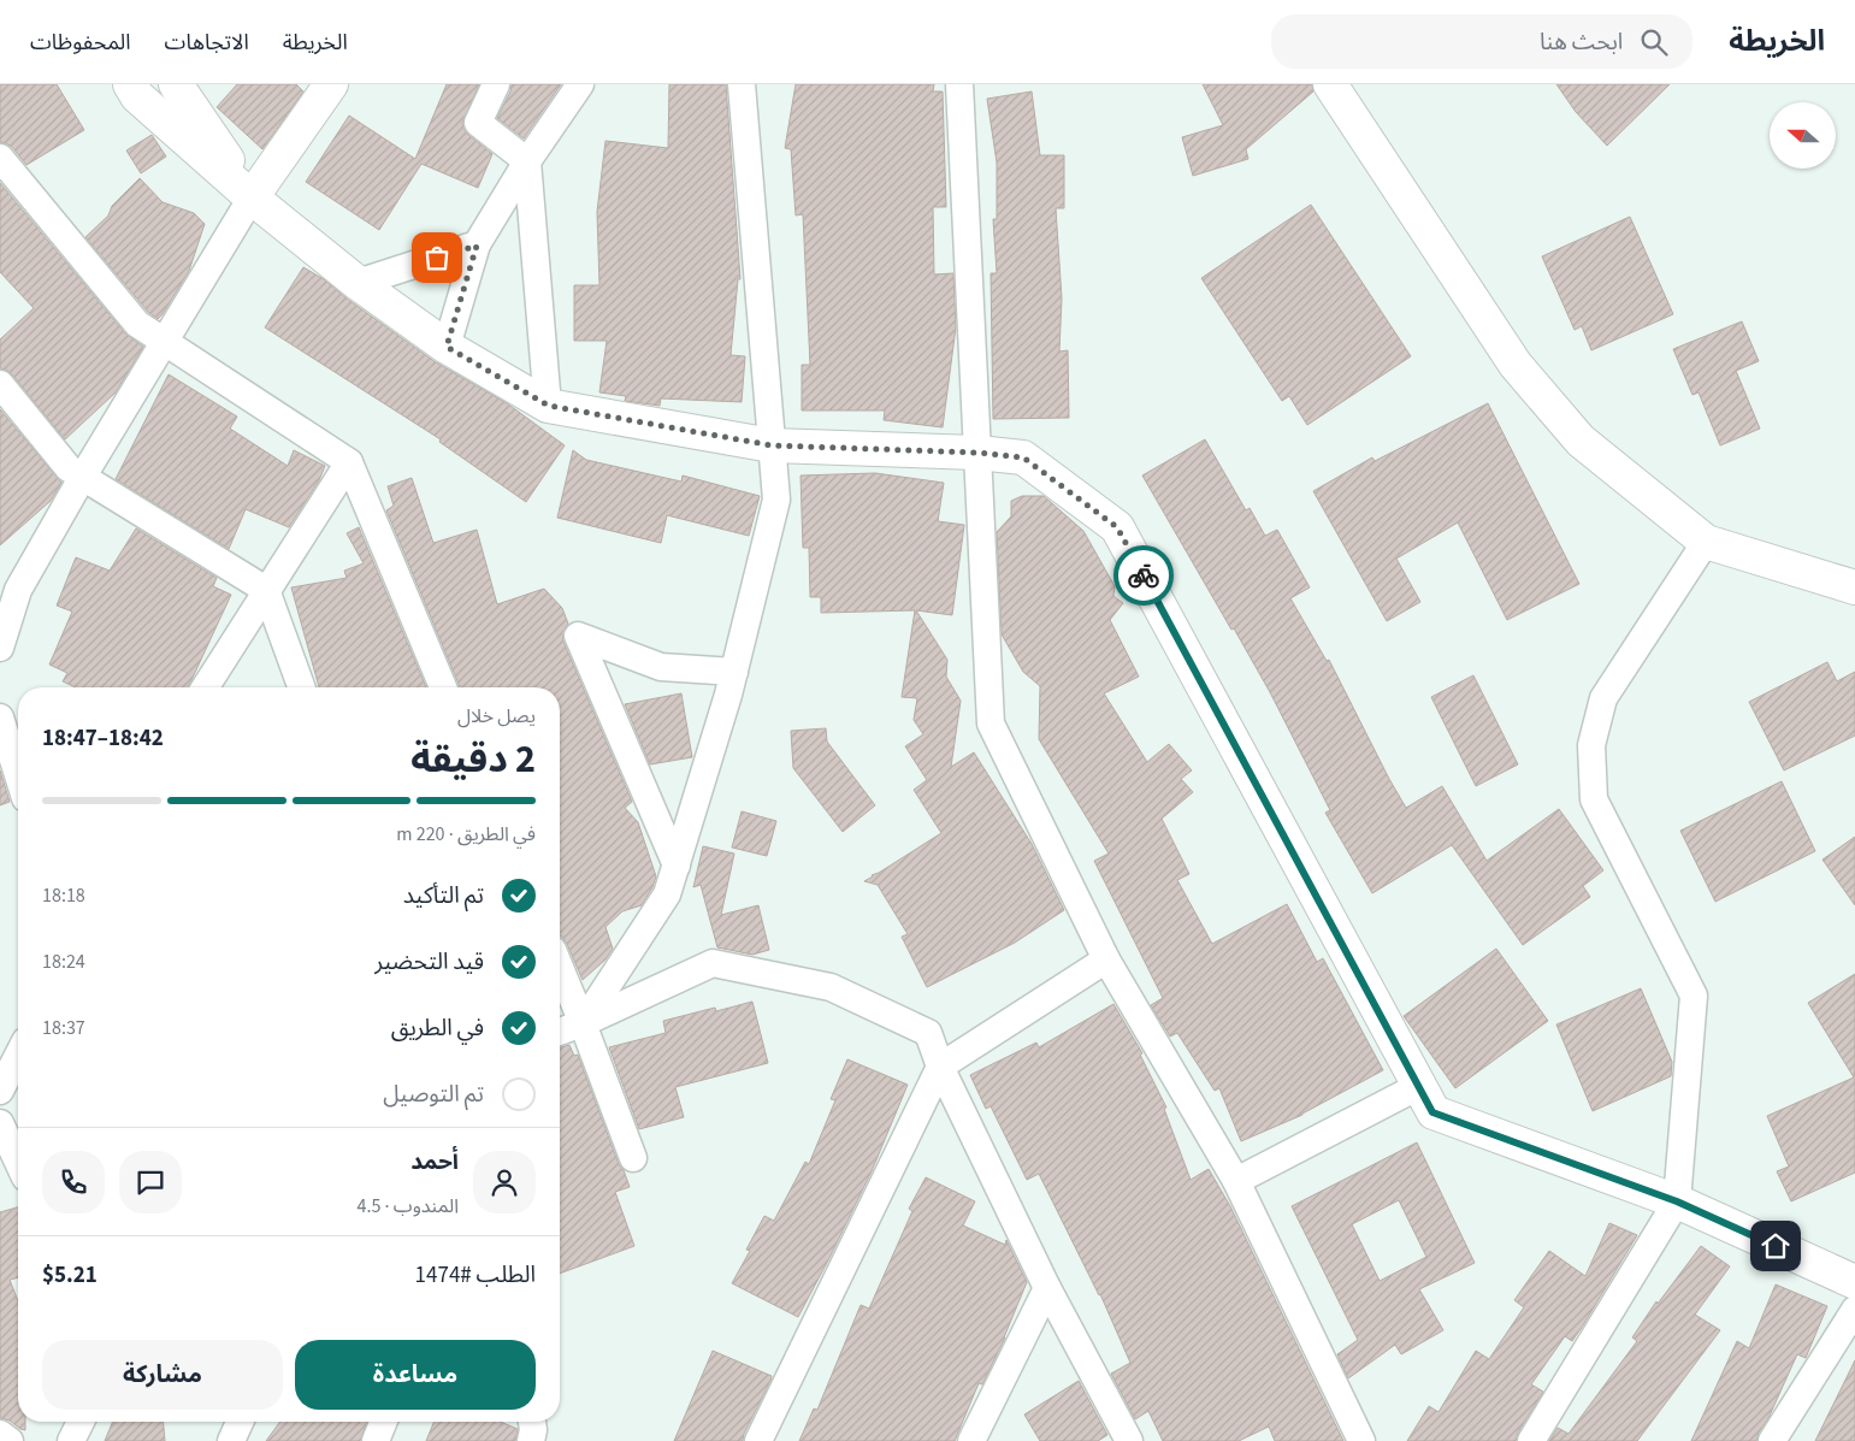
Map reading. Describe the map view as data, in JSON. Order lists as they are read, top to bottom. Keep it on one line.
{"north":"left","page":{"header":"الخريطة","search":"ابحث هنا","nav":["الخريطة","الاتجاهات","المحفوظات"],"heading":["2 دقيقة","يصل خلال","18:42–18:47"],"panel":["أحمد","المندوب · 4.5","الطلب #1474","$5.21"],"bar":"في الطريق · 220 m","list":[["تم التأكيد","18:18"],["قيد التحضير","18:24"],["في الطريق","18:37"],"تم التوصيل"],"buttons":["مساعدة","مشاركة"]}}
